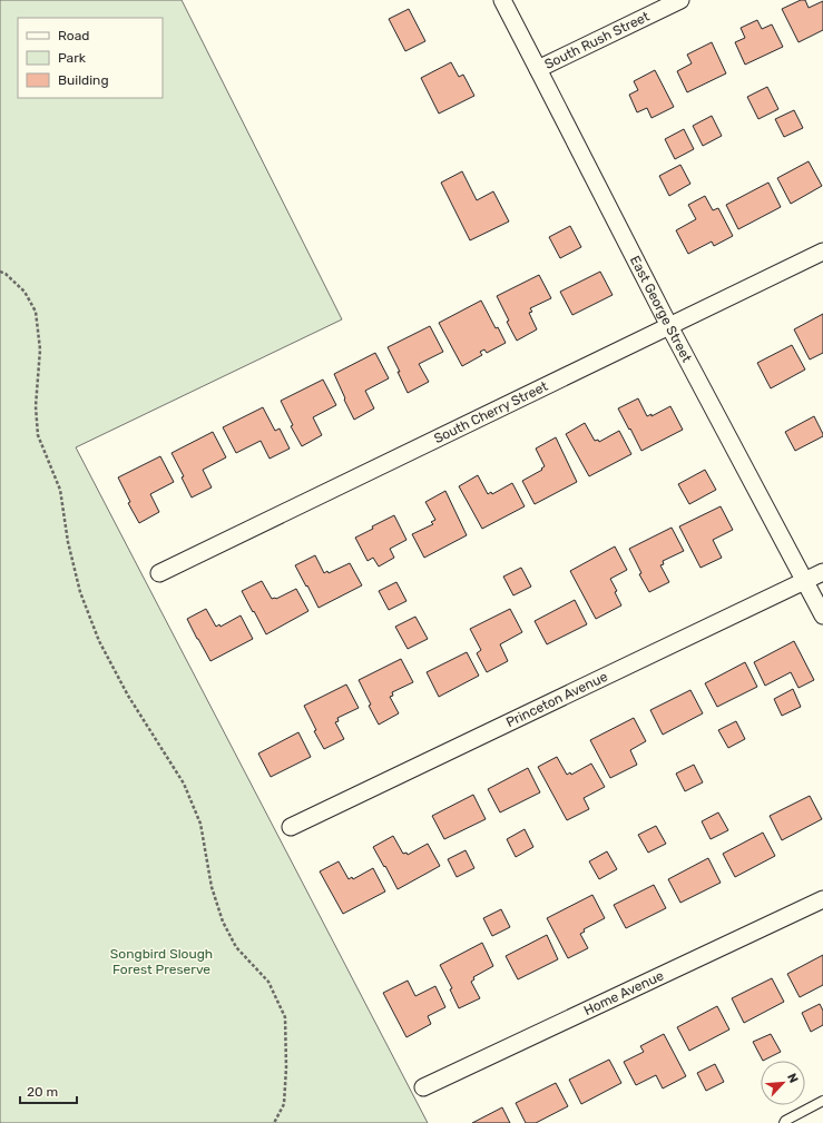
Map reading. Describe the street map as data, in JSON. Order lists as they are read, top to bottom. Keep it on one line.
{"streets":{"street":["South Rush Street","East George Street","South Cherry Street","Princeton Avenue","Home Avenue"]},"crossings":[["South Rush Street","East George Street"],["East George Street","South Cherry Street"],["East George Street","Princeton Avenue"]],"parks":["Songbird Slough Forest Preserve"],"legend":["Road","Park","Building"],"scale_bar":"20 m","north":"top right"}
